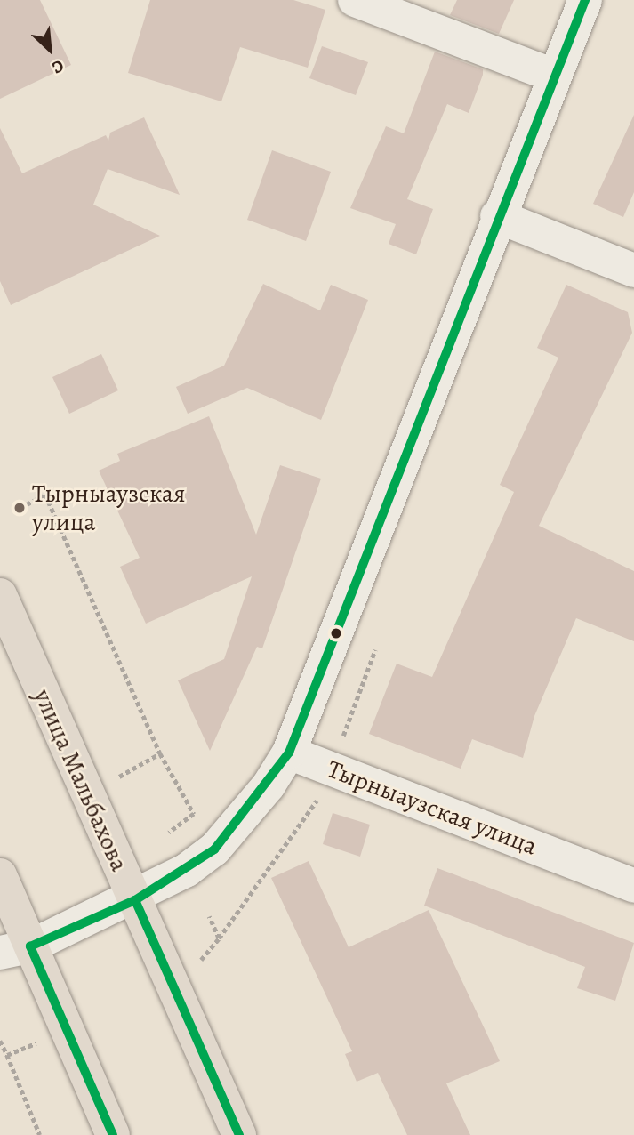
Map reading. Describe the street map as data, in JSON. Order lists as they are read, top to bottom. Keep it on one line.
{"streets":{"main road":["улица Мальбахова"],"street":["Тырныаузская улица"]},"places":["Тырныаузская улица"],"north":"bottom right"}
